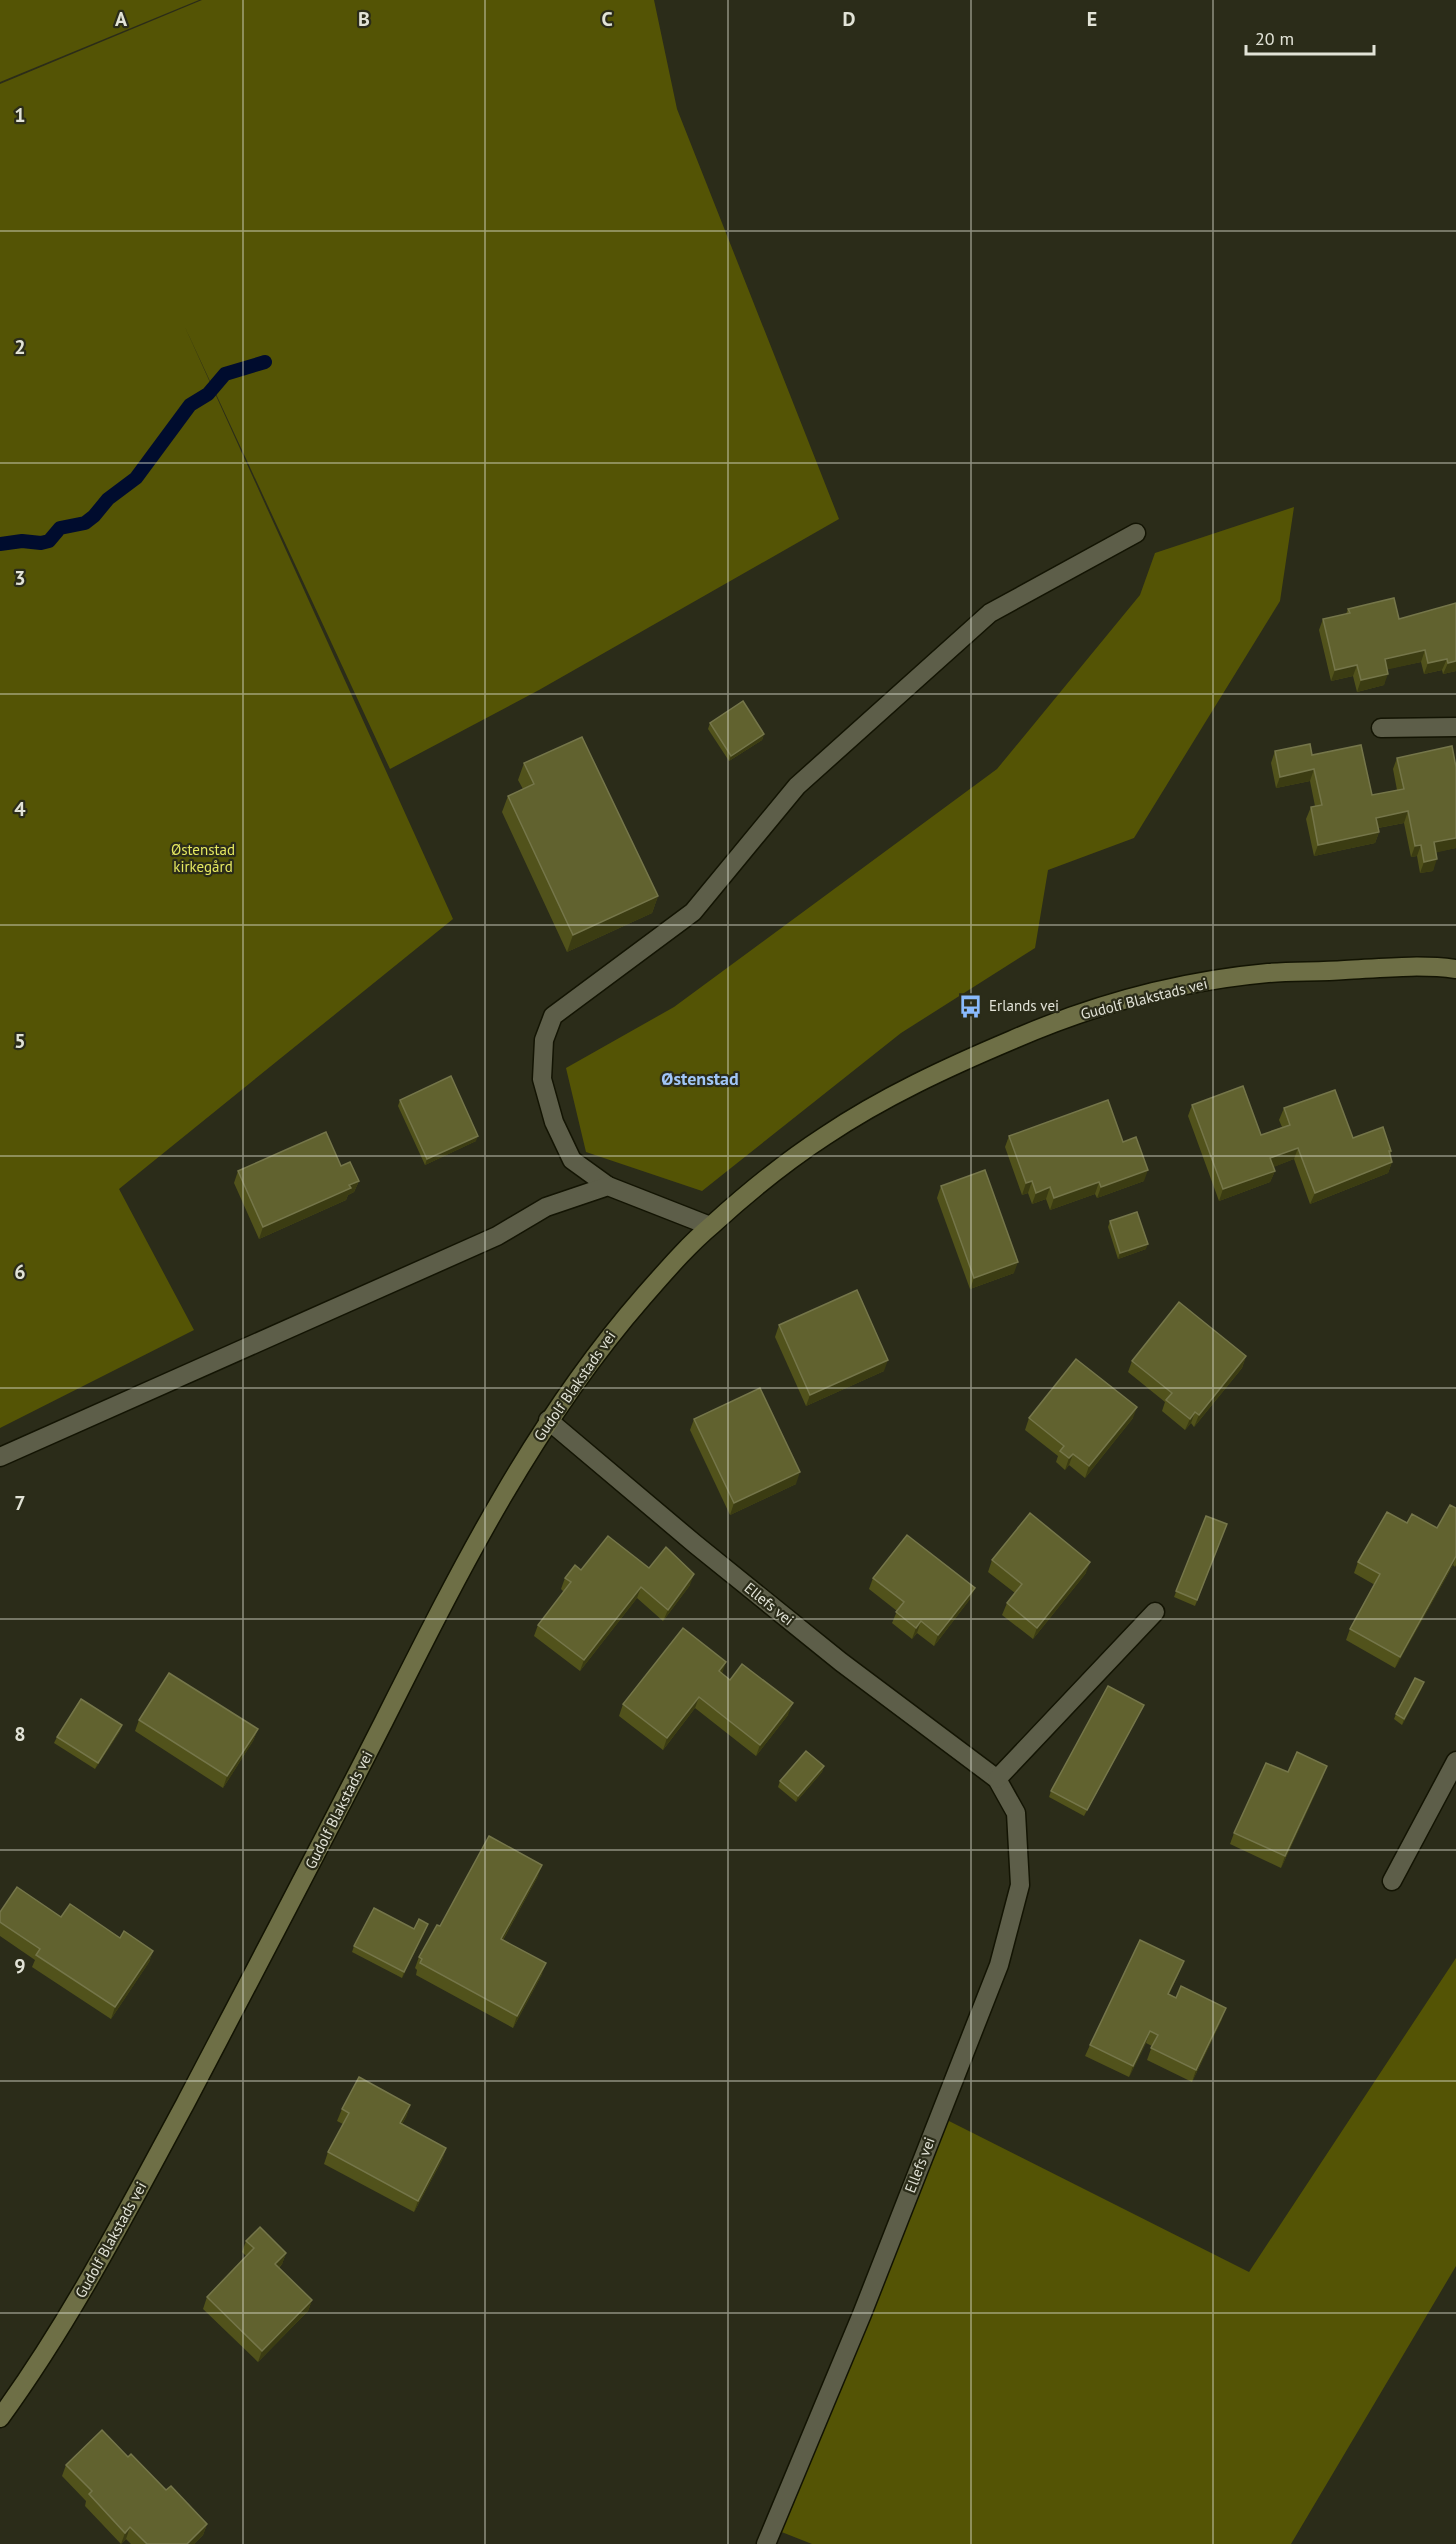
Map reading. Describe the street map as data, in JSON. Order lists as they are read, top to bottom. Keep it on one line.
{"streets":{"street":["Gudolf Blakstads vei","Ellefs vei"]},"crossings":[["Gudolf Blakstads vei","Ellefs vei"]],"districts":["Østenstad"],"parks":["Østenstad kirkegård"],"places":{"bus stop":["Erlands vei"]},"scale_bar":"20 m","grid":{"columns":["A","B","C","D","E"],"rows":["1","2","3","4","5","6","7","8","9"]}}
